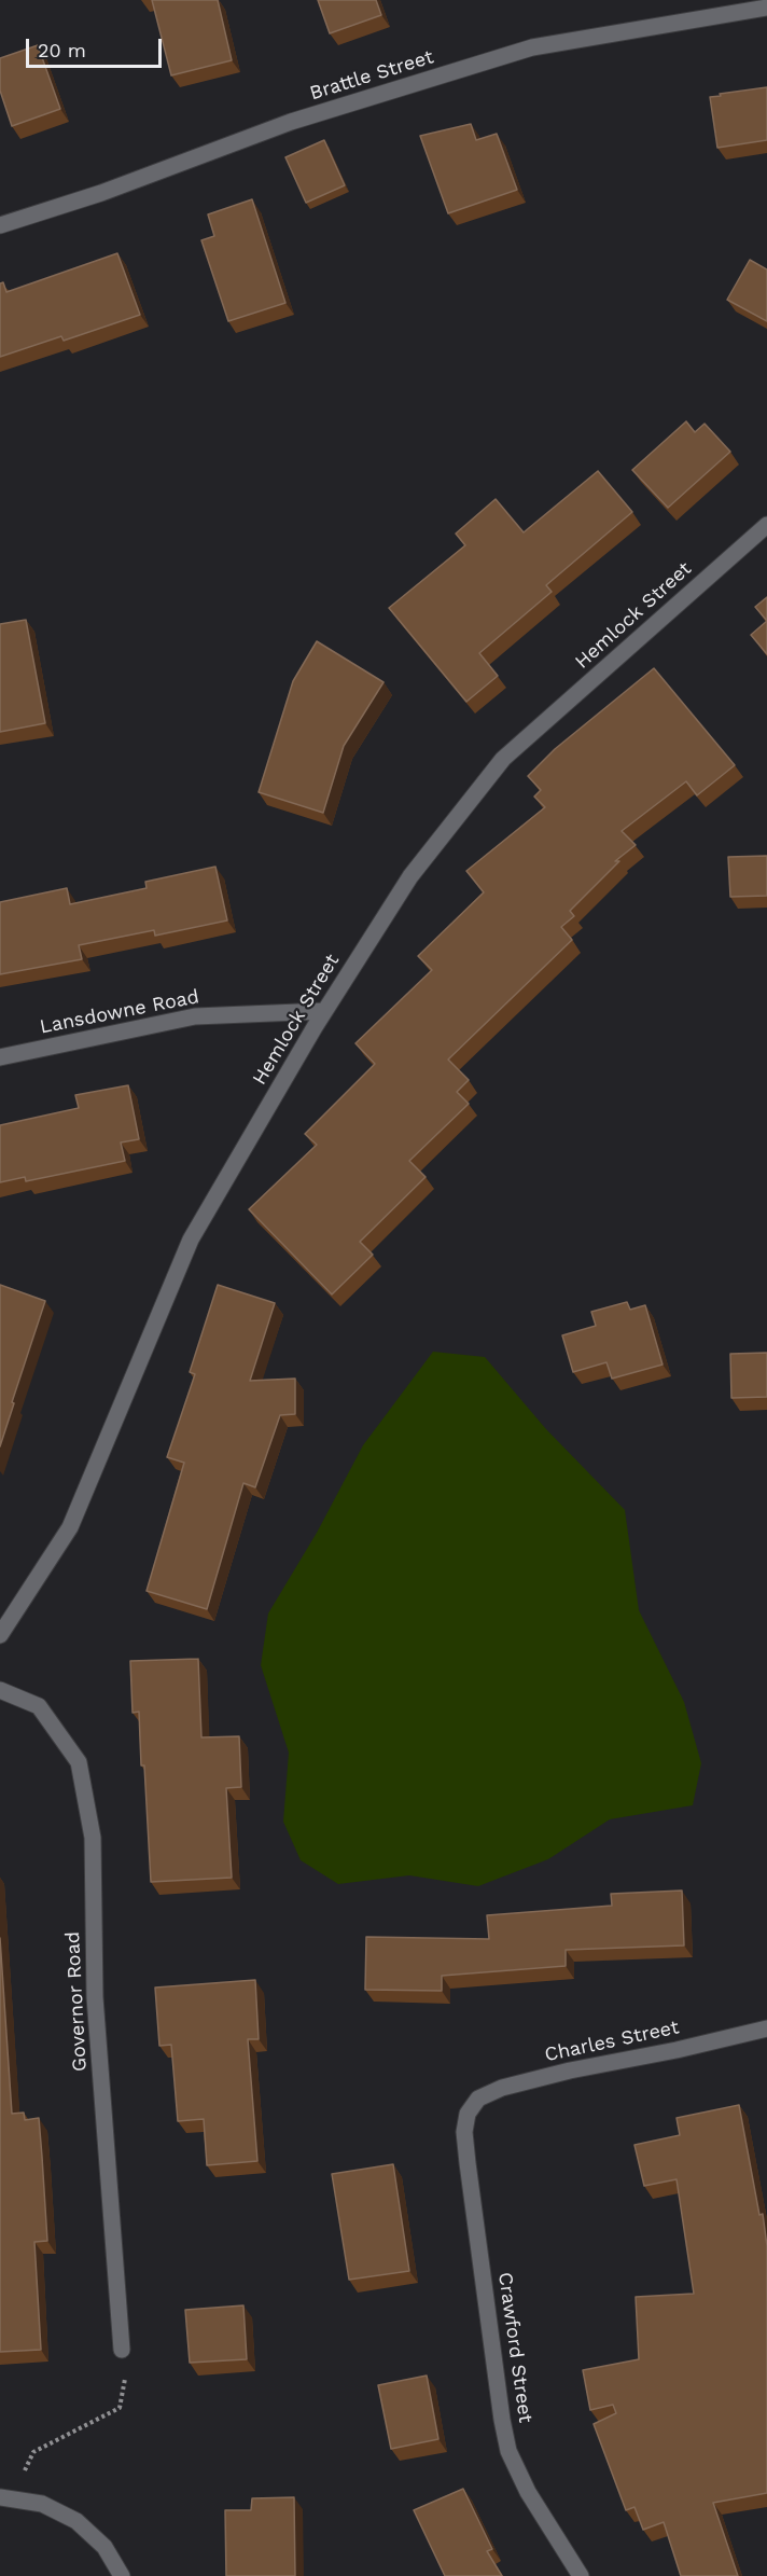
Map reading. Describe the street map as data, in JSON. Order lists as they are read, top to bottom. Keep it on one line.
{"streets":{"street":["Brattle Street","Hemlock Street","Lansdowne Road","Governor Road","Charles Street","Crawford Street"]},"crossings":[["Hemlock Street","Lansdowne Road"],["Charles Street","Crawford Street"]],"scale_bar":"20 m"}
